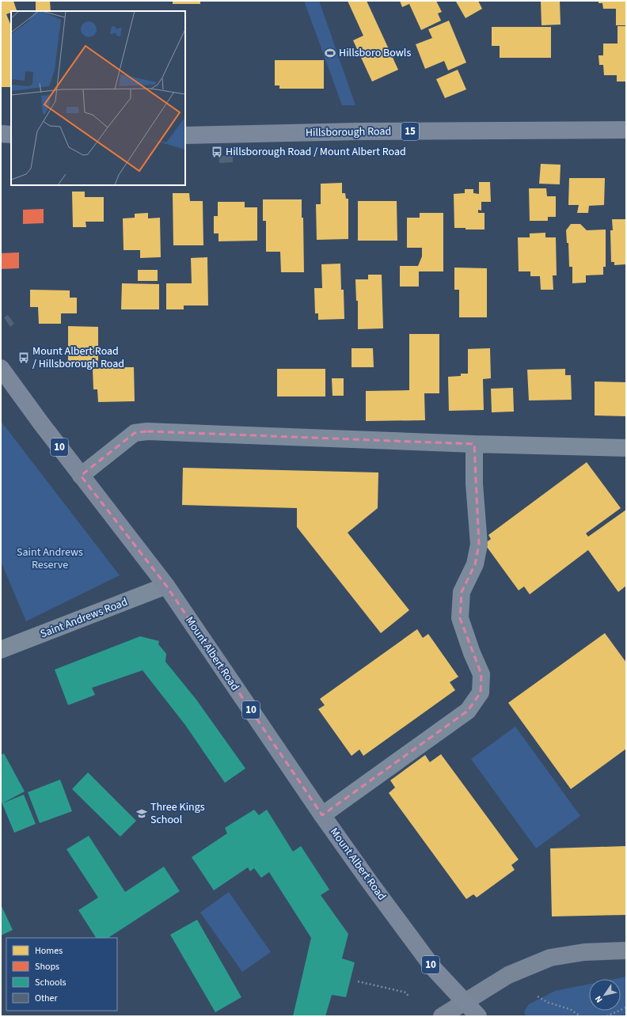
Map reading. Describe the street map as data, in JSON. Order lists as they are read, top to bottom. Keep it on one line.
{"streets":{"main road":["15","Hillsborough Road","10","Mount Albert Road"],"street":["Saint Andrews Road"]},"crossings":[["Saint Andrews Road","Mount Albert Road"]],"parks":["Saint Andrews Reserve"],"places":{"sports":["Hillsboro Bowls"],"bus stop":["Hillsborough Road / Mount Albert Road","Mount Albert Road / Hillsborough Road"],"school or university":["Three Kings School"]},"legend":["Homes","Shops","Schools","Other"],"north":"bottom left"}
